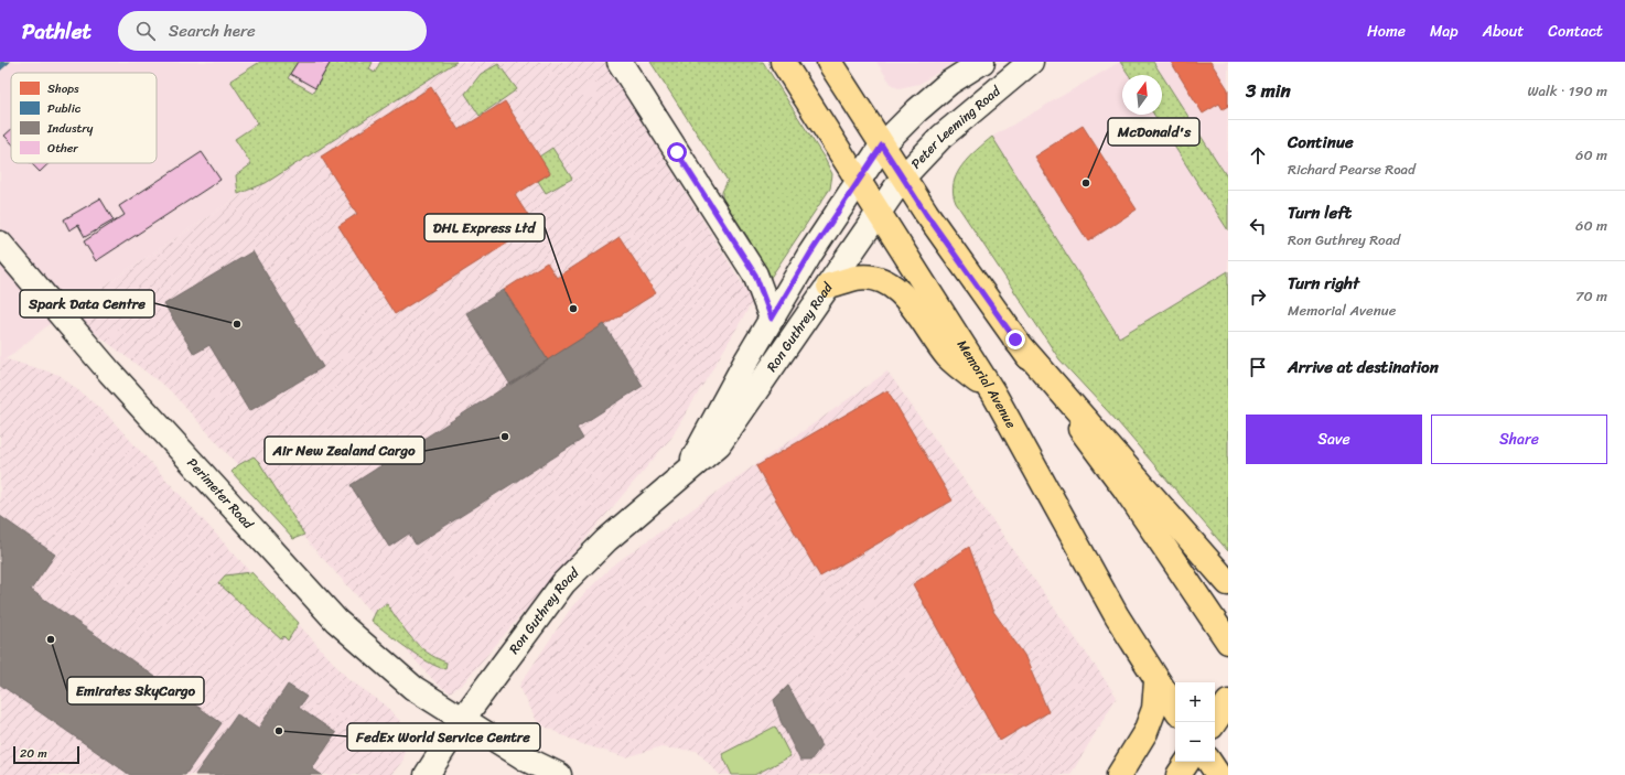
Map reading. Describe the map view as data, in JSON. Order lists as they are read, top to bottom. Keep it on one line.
{"streets":{"main road":["Memorial Avenue"],"street":["Peter Leeming Road","Ron Guthrey Road","Perimeter Road"]},"crossings":[["Peter Leeming Road","Ron Guthrey Road"],["Ron Guthrey Road","Memorial Avenue"],["Ron Guthrey Road","Perimeter Road"]],"places":["McDonald's","DHL Express Ltd","Spark Data Centre","Air New Zealand Cargo","Emirates SkyCargo","FedEx World Service Centre"],"legend":["Shops","Public","Industry","Other"],"scale_bar":"20 m","north":"top","page":{"header":"Pathlet","search":"Search here","nav":["Home","Map","About","Contact"],"heading":["3 min","Walk · 190 m"],"list":[["Continue","Richard Pearse Road","60 m"],["Turn left","Ron Guthrey Road","60 m"],["Turn right","Memorial Avenue","70 m"],"Arrive at destination"],"buttons":["Save","Share"],"map_buttons":["+","−"],"scale":"20 m"}}
